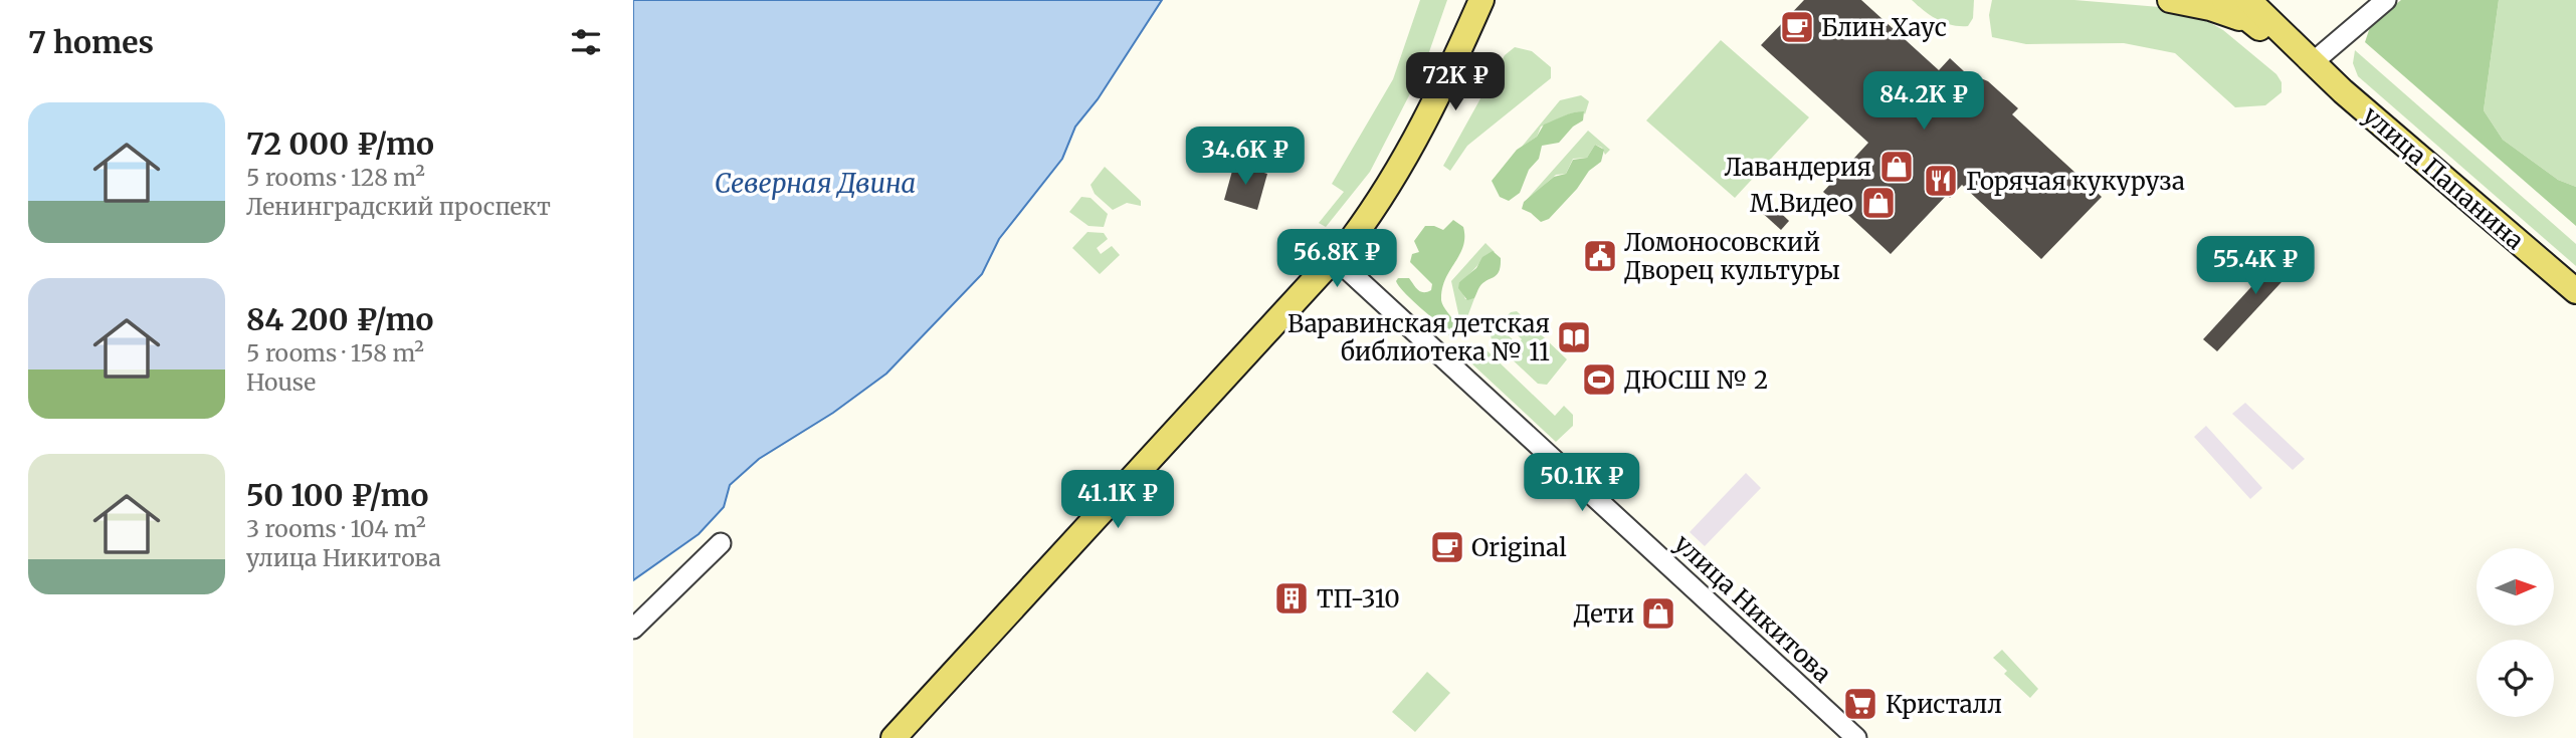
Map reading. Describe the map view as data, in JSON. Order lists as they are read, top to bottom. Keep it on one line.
{"streets":{"main road":["улица Папанина"],"street":["улица Никитова"]},"water":["Северная Двина"],"places":{"cafe":["Блин Хаус","Original"],"shop":["Лавандерия","М.Видео","Дети"],"restaurant":["Горячая кукуруза"],"public building":["Ломоносовский Дворец культуры"],"library":["Варавинская детская библиотека № 11"],"sports":["ДЮСШ № 2"],"building":["ТП-310"],"supermarket":["Кристалл"]},"north":"right","page":{"heading":"7 homes","price":["72K ₽","84.2K ₽","34.6K ₽","56.8K ₽","55.4K ₽","50.1K ₽","41.1K ₽"],"list":[{"name":"72 000 ₽/mo","note":"5 rooms · 128 m² · Ленинградский проспект"},{"name":"84 200 ₽/mo","note":"5 rooms · 158 m² · House"},{"name":"50 100 ₽/mo","note":"3 rooms · 104 m² · улица Никитова"}]}}
